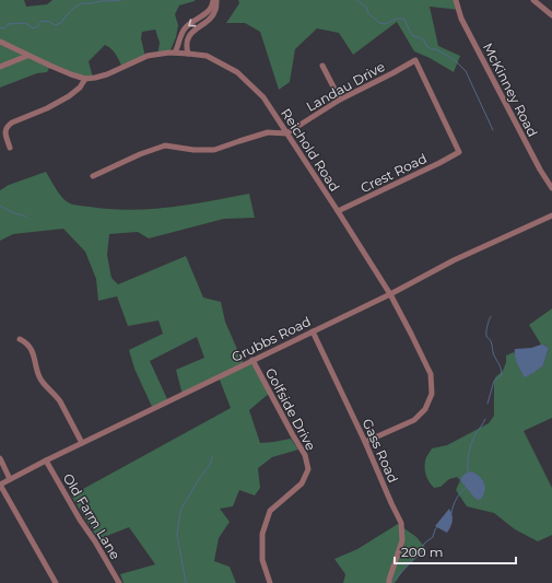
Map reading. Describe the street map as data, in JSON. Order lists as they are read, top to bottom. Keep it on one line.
{"streets":{"street":["Landau Drive","McKinney Road","Reichold Road","Crest Road","Grubbs Road","Golfside Drive","Gass Road","Old Farm Lane"]},"crossings":[["Landau Drive","Reichold Road"],["Landau Drive","Crest Road"],["Reichold Road","Crest Road"],["Reichold Road","Grubbs Road"],["Reichold Road","Gass Road"],["Grubbs Road","Golfside Drive"],["Grubbs Road","Gass Road"],["Grubbs Road","Old Farm Lane"]],"scale_bar":"200 m"}
